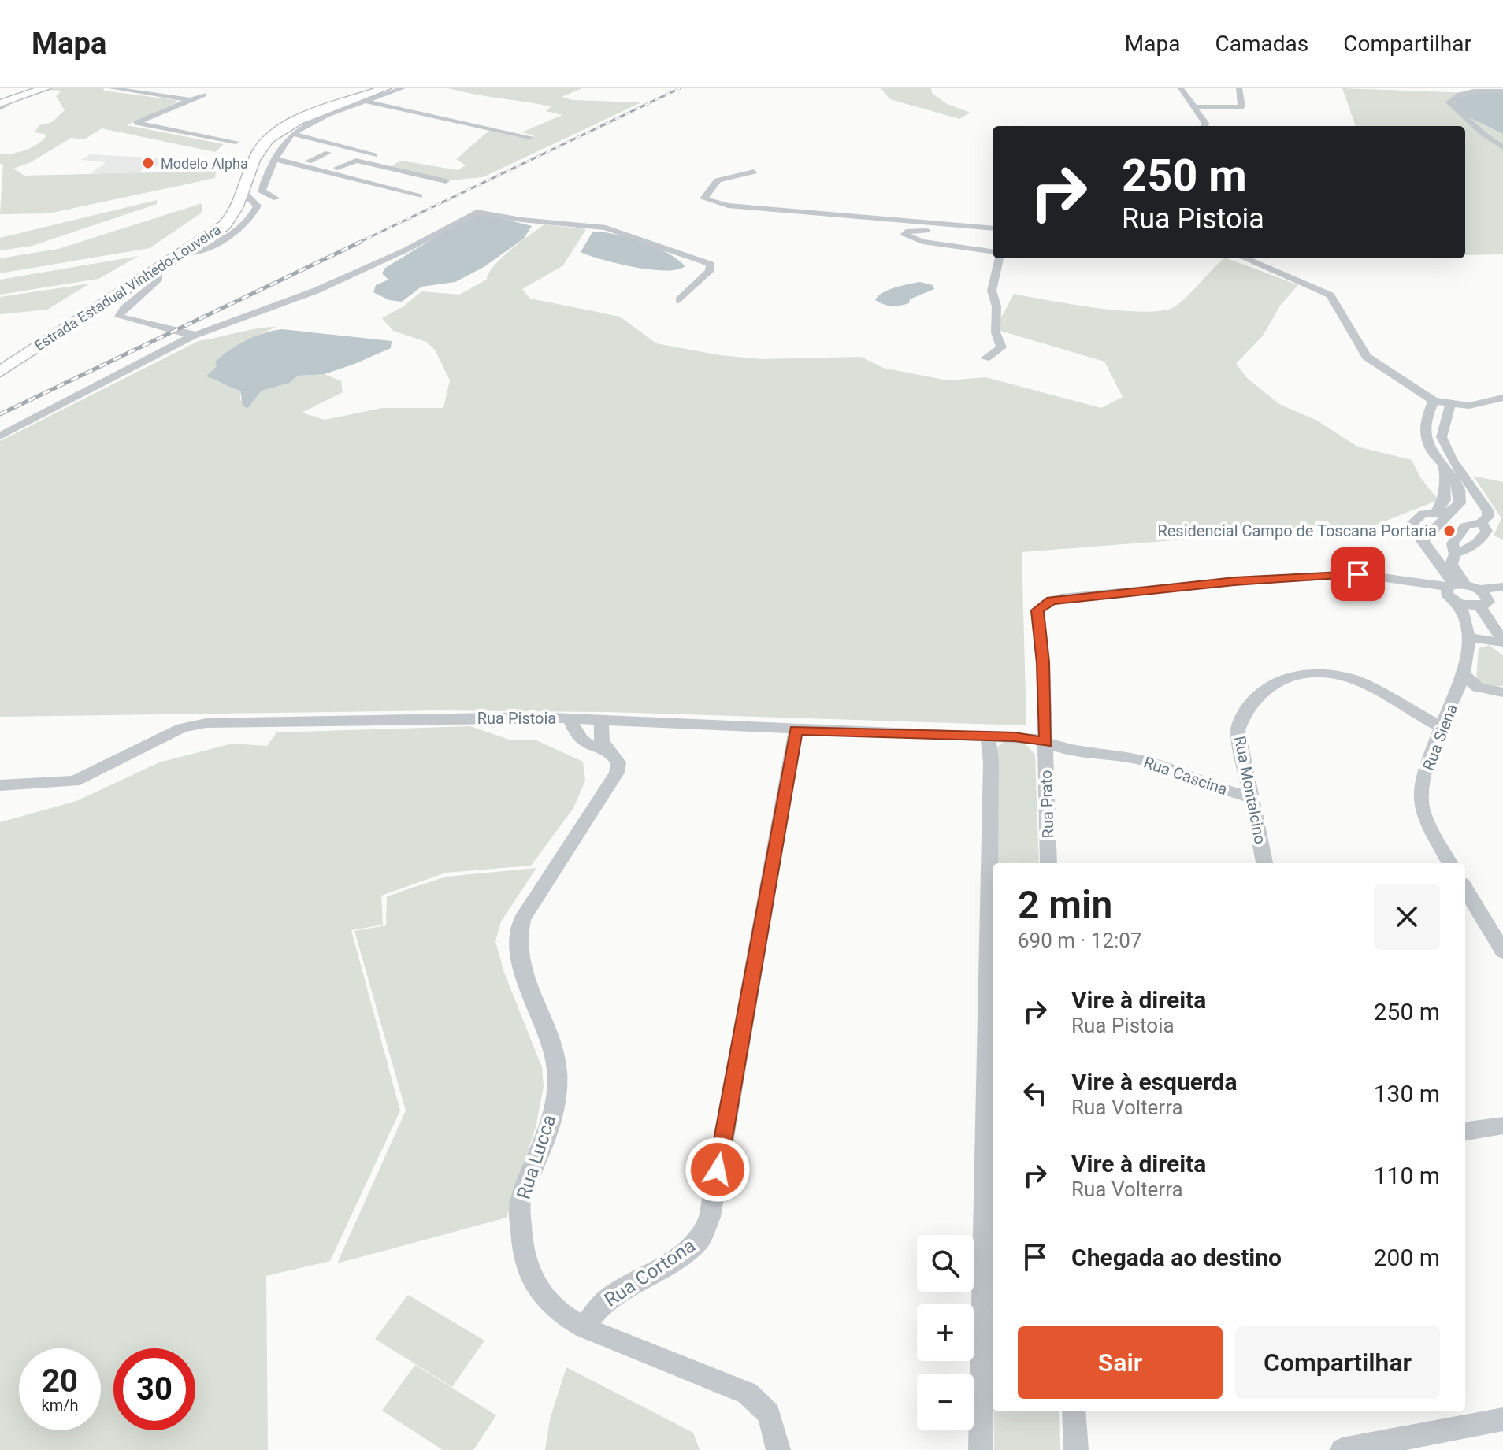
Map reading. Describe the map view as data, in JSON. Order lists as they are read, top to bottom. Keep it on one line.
{"streets":{"main road":["Estrada Estadual Vinhedo-Louveira"],"street":["Rua Pistoia","Rua Siena","Rua Cascina","Rua Montalcino","Rua Prato","Rua Lucca","Rua Cortona"]},"crossings":[["Rua Pistoia","Rua Cascina"],["Rua Pistoia","Rua Prato"],["Rua Pistoia","Rua Lucca"],["Rua Pistoia","Rua Cortona"],["Rua Siena","Rua Montalcino"],["Rua Siena","Rua Prato"],["Rua Cascina","Rua Montalcino"],["Rua Cascina","Rua Prato"],["Rua Lucca","Rua Cortona"]],"places":["Modelo Alpha","Residencial Campo de Toscana Portaria"],"page":{"header":"Mapa","nav":["Mapa","Camadas","Compartilhar"],"turn":["250 m","Rua Pistoia"],"heading":["2 min","690 m · 12:07"],"list":[{"name":"Vire à direita","note":"Rua Pistoia","value":"250 m"},{"name":"Vire à esquerda","note":"Rua Volterra","value":"130 m"},{"name":"Vire à direita","note":"Rua Volterra","value":"110 m"},{"name":"Chegada ao destino","value":"200 m"}],"map_buttons":["+","−"],"buttons":["Sair","Compartilhar"],"speed":"20 km/h","limit":"30"}}
